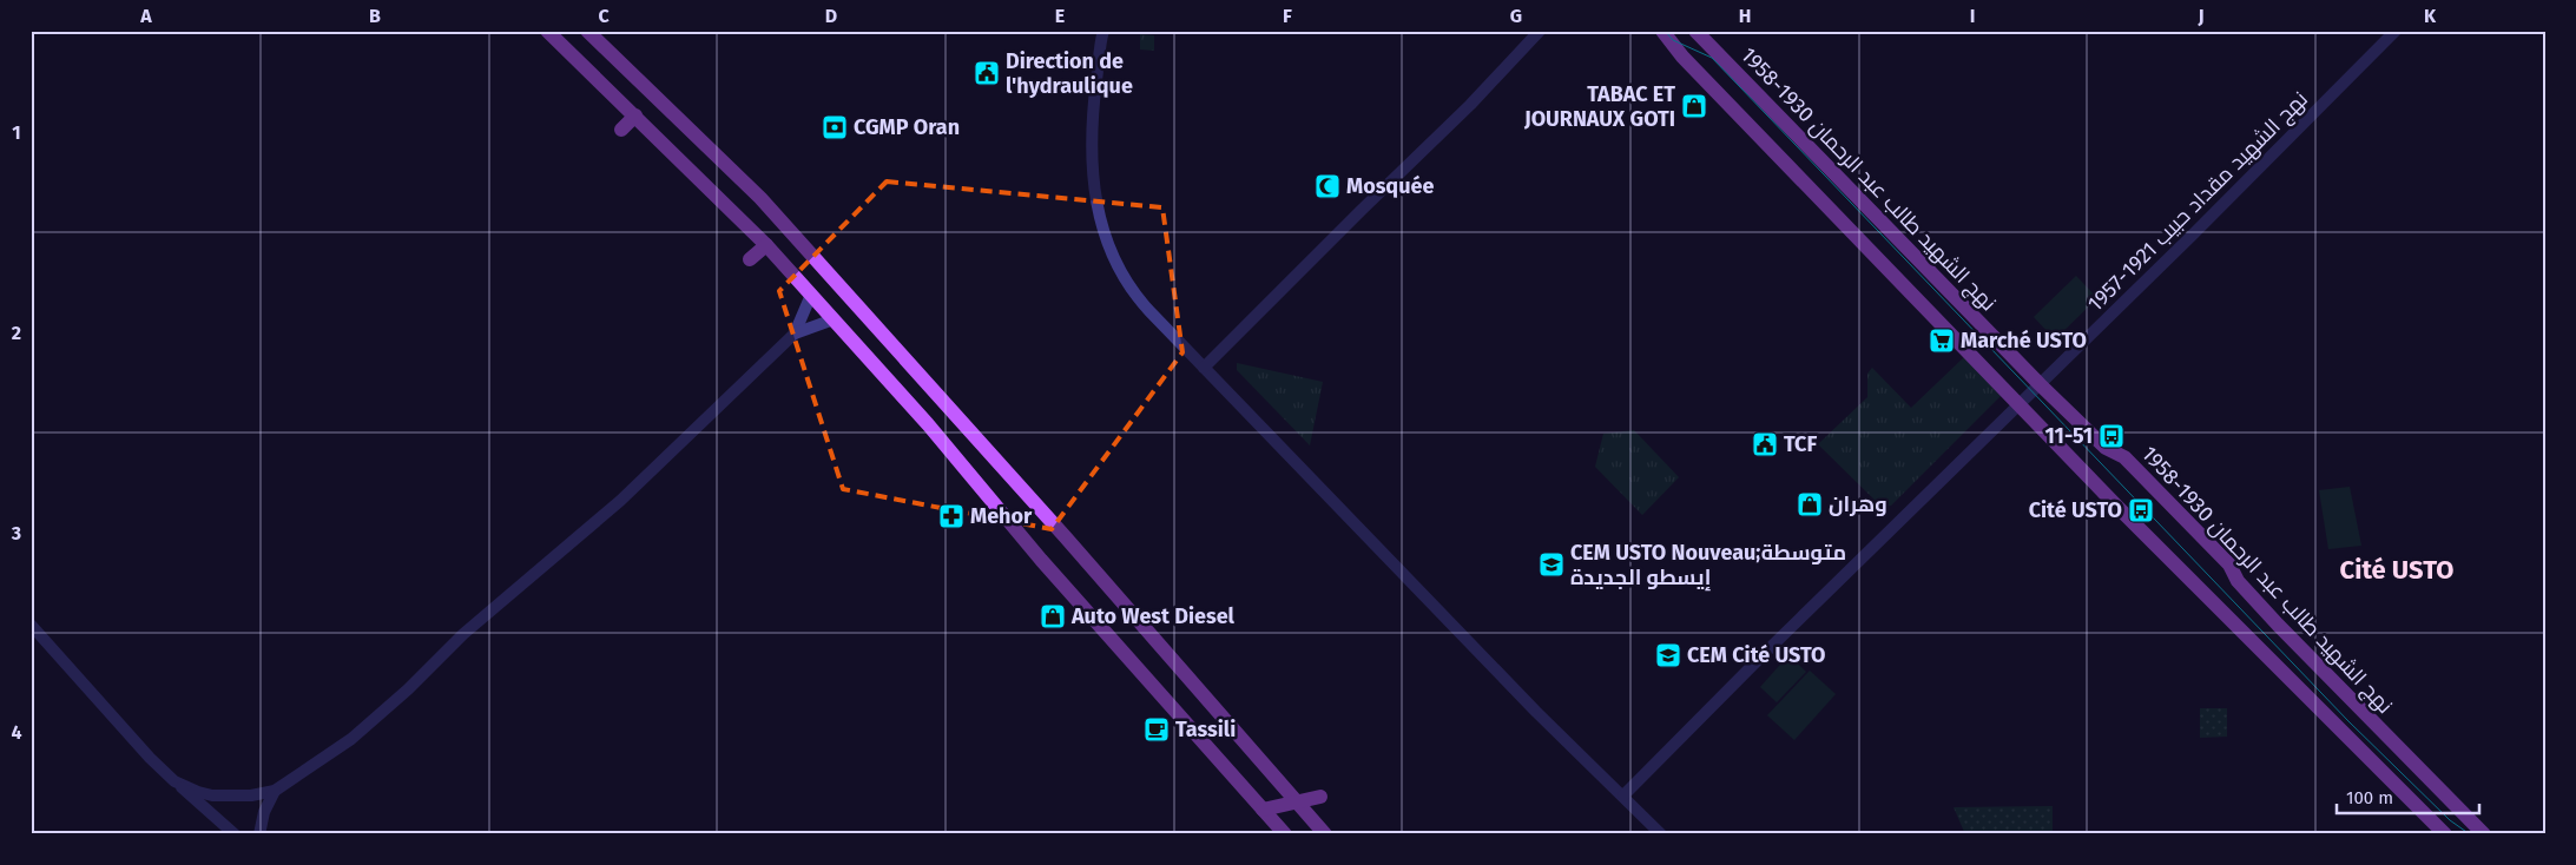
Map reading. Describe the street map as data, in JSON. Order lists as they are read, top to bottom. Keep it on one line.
{"streets":{"main road":["نهج الشهيد طالب عبد الرحمان 1930-1958"],"street":["نهج الشهيد مقداد حبيب 1921-1957"]},"crossings":[["نهج الشهيد طالب عبد الرحمان 1930-1958","نهج الشهيد مقداد حبيب 1921-1957"]],"districts":["Cité USTO"],"places":{"public building":["Direction de l'hydraulique","TCF"],"shop":["TABAC ET JOURNAUX GOTI","وهران","Auto West Diesel"],"bank":["CGMP Oran"],"mosque":["Mosquée"],"supermarket":["Marché USTO"],"bus stop":["11-51","Cité USTO"],"pharmacy":["Mehor"],"school or university":["CEM USTO Nouveau;متوسطة إيسطو الجديدة","CEM Cité USTO"],"cafe":["Tassili"]},"scale_bar":"100 m","grid":{"columns":["A","B","C","D","E","F","G","H","I","J","K"],"rows":["1","2","3","4"]}}
